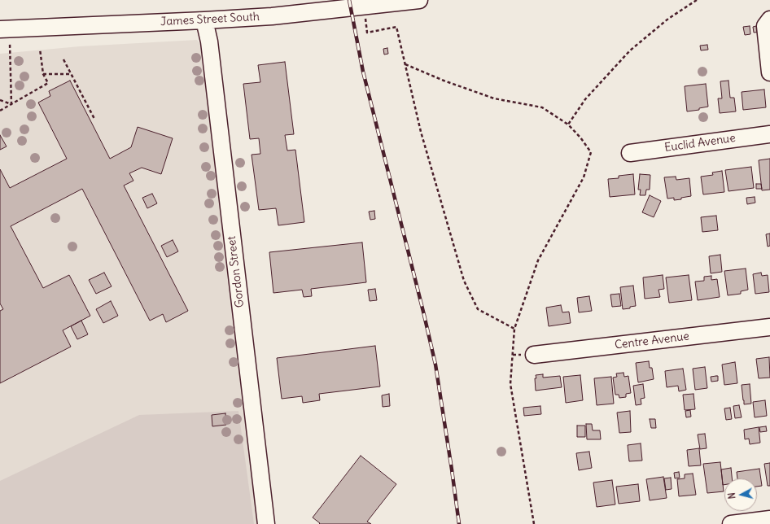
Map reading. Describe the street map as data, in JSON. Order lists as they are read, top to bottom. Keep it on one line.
{"streets":{"street":["James Street South","Euclid Avenue","Gordon Street","Centre Avenue"]},"crossings":[["James Street South","Gordon Street"]],"north":"left"}
